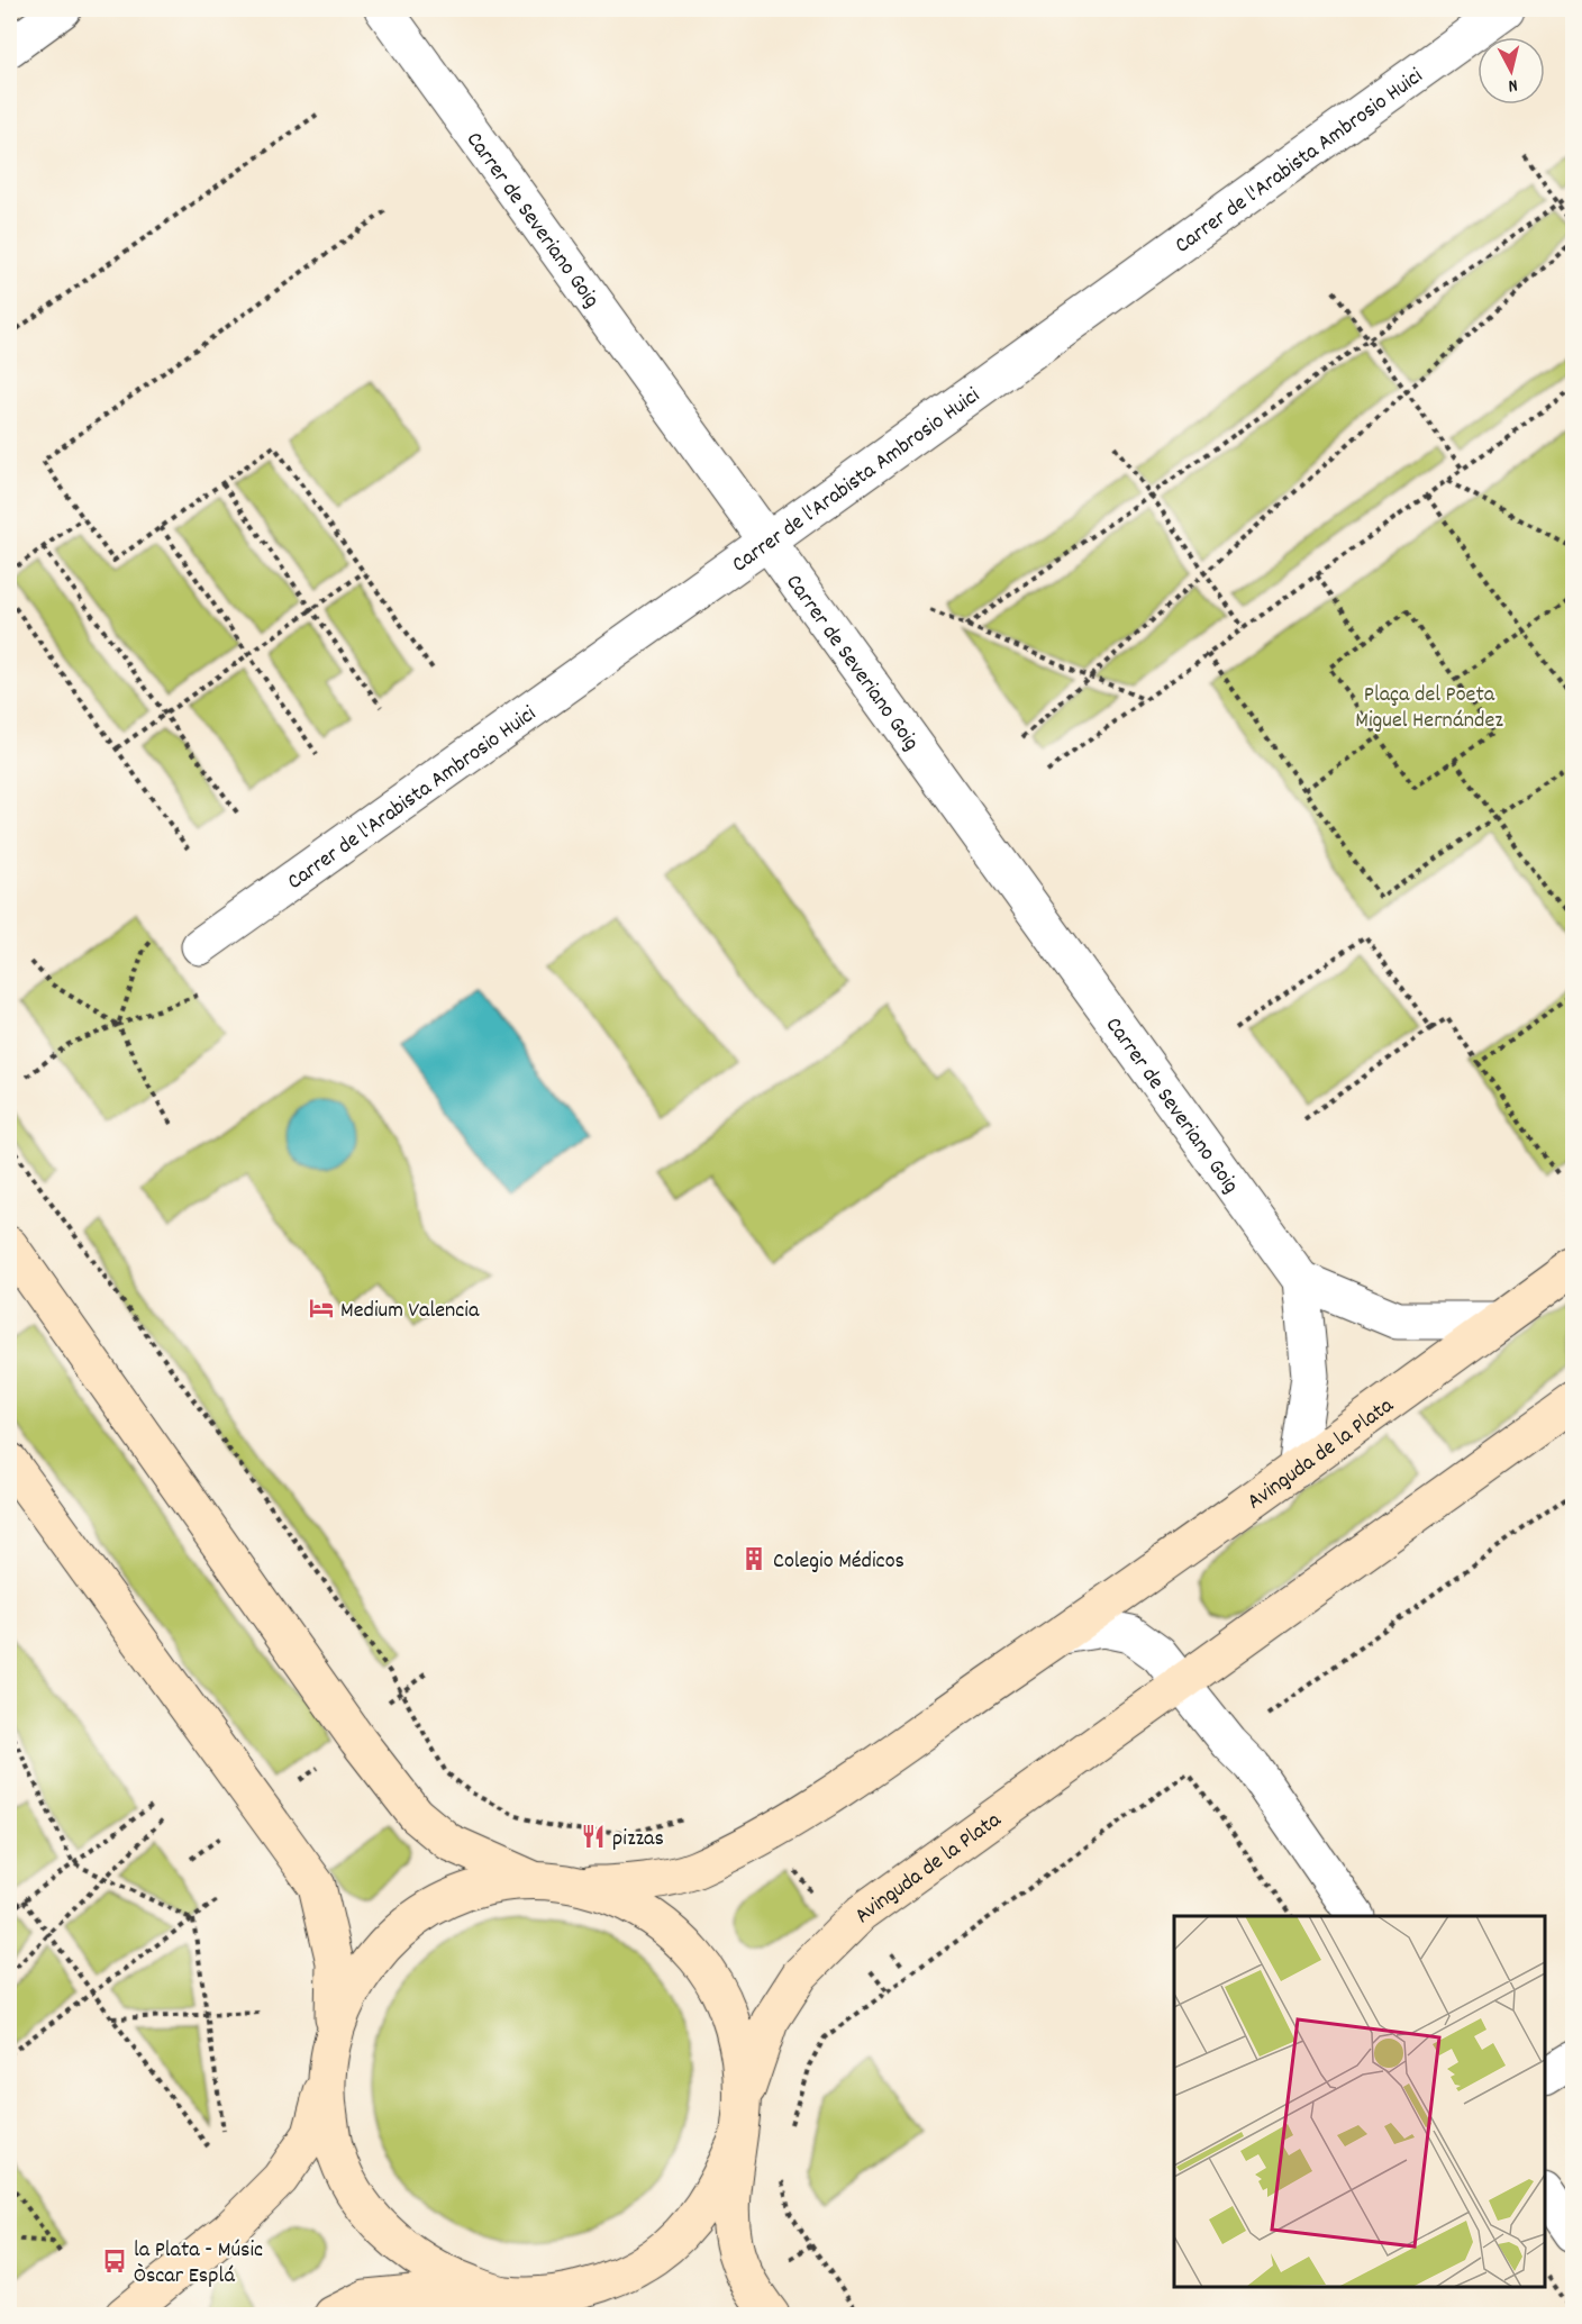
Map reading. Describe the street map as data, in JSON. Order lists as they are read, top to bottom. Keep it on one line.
{"streets":{"main road":["Avinguda de la Plata"],"street":["Carrer de l'Arabista Ambrosio Huici","Carrer de Severiano Goig"]},"crossings":[["Carrer de l'Arabista Ambrosio Huici","Carrer de Severiano Goig"]],"parks":["Plaça del Poeta Miguel Hernández"],"places":{"hotel":["Medium Valencia"],"building":["Colegio Médicos"],"restaurant":["pizzas"],"bus stop":["la Plata - Músic Òscar Esplá"]},"north":"bottom"}
